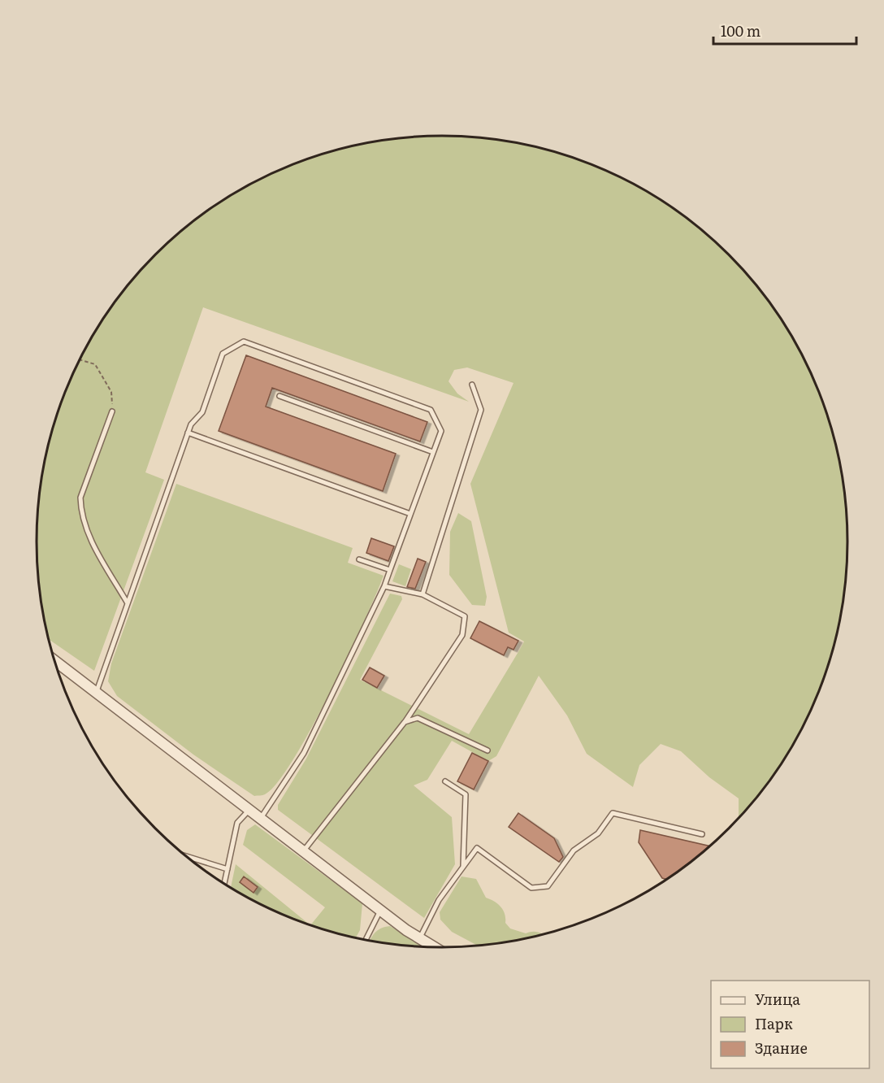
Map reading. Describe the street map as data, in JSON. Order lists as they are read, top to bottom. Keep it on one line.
{"legend":["Улица","Парк","Здание"],"scale_bar":"100 m"}
